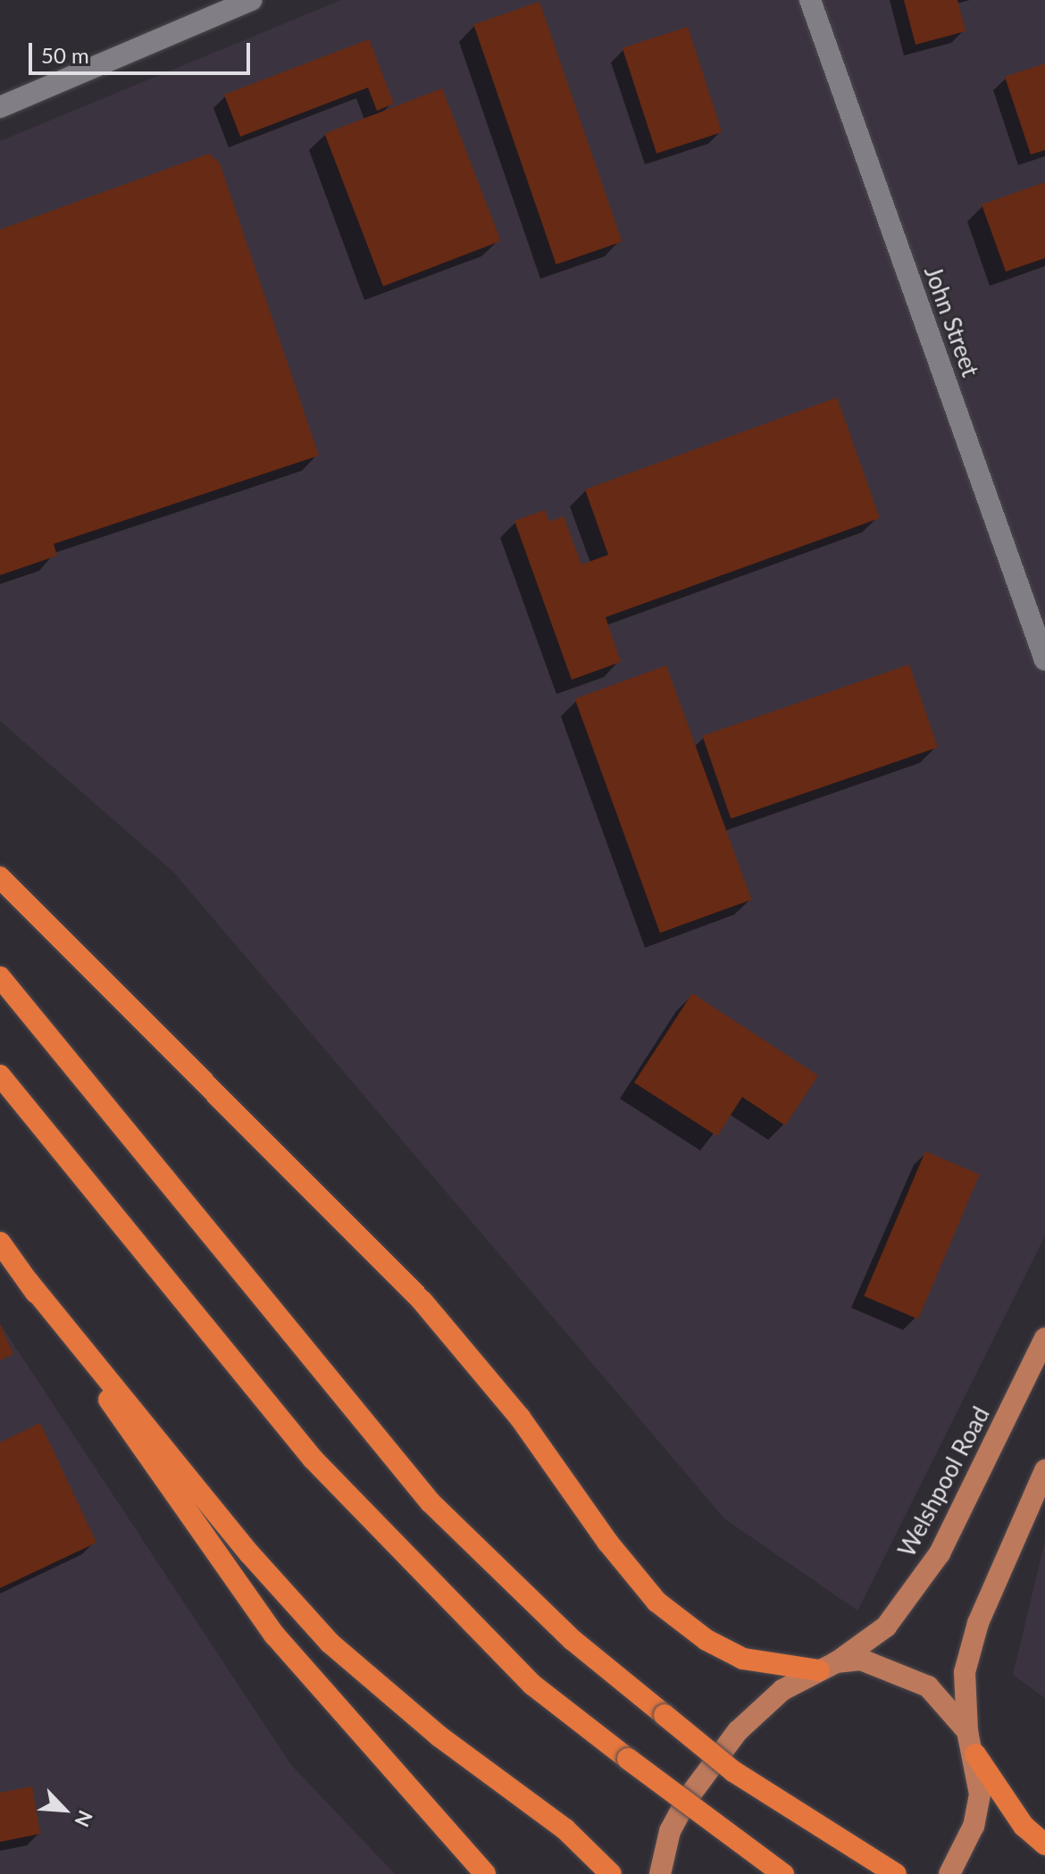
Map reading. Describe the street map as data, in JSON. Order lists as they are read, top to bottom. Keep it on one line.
{"streets":{"main road":["Welshpool Road"],"street":["John Street"]},"scale_bar":"50 m","north":"bottom right"}
